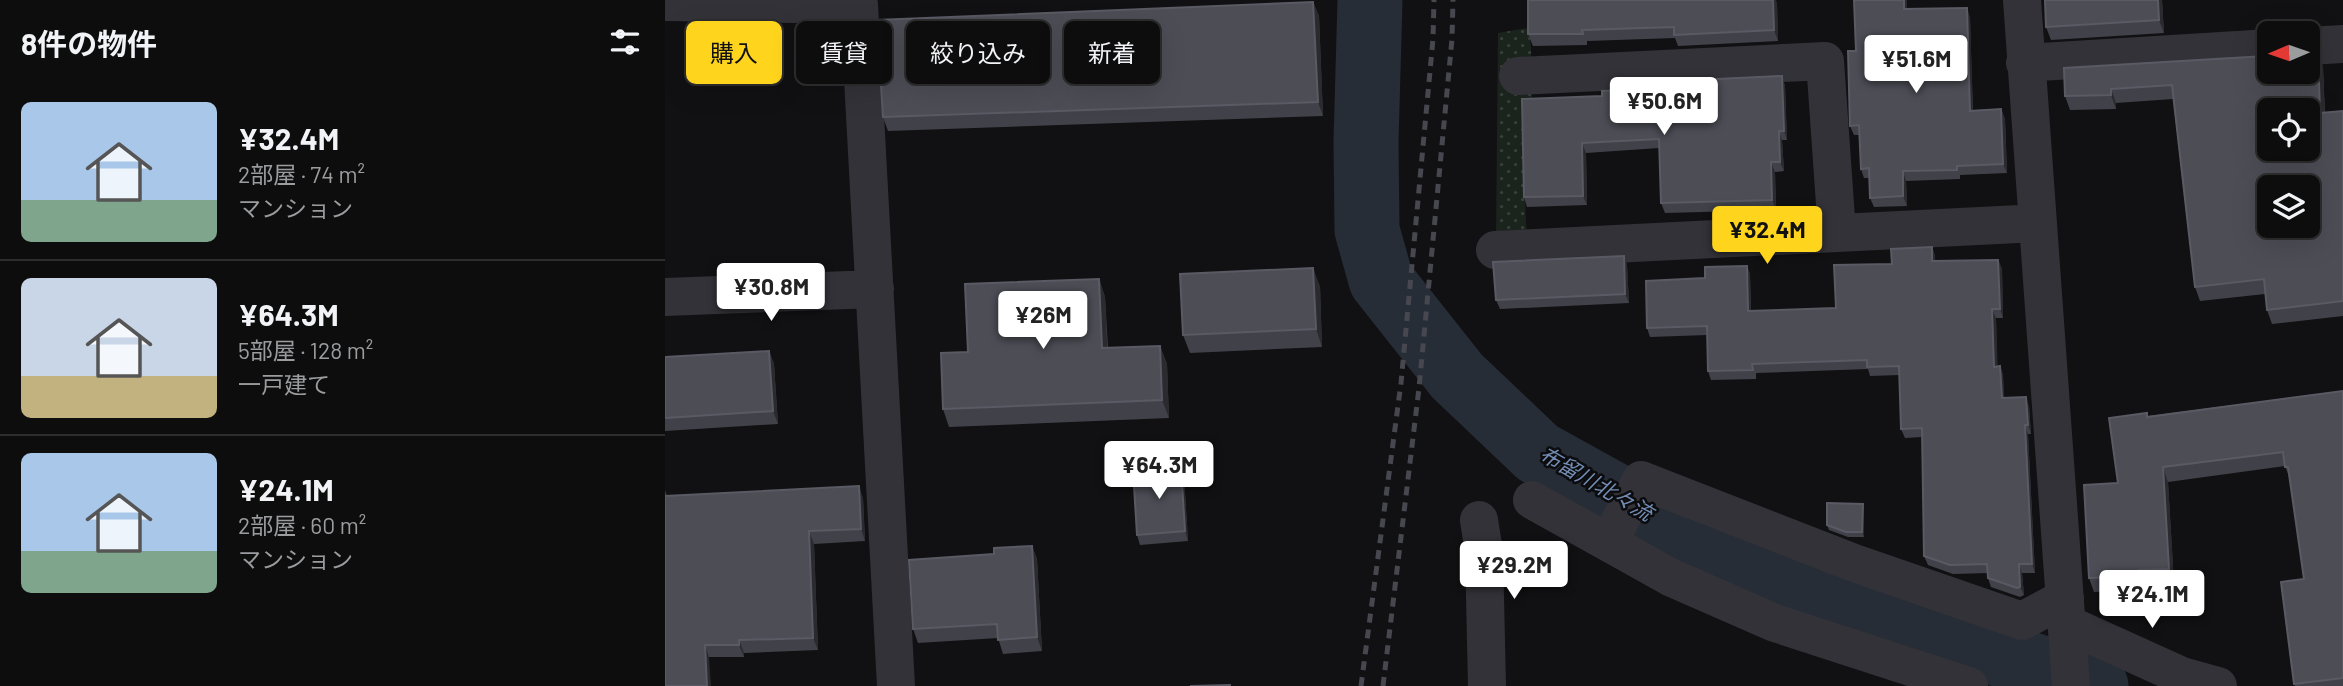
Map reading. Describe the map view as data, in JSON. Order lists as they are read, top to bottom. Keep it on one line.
{"water":["布留川北々流"],"north":"left","page":{"heading":"8件の物件","chip":["購入","賃貸","絞り込み","新着"],"price":["¥51.6M","¥50.6M","¥32.4M","¥30.8M","¥26M","¥64.3M","¥29.2M","¥24.1M"],"list":[{"name":"¥32.4M","note":"2部屋 · 74 m² · マンション"},{"name":"¥64.3M","note":"5部屋 · 128 m² · 一戸建て"},{"name":"¥24.1M","note":"2部屋 · 60 m² · マンション"}]}}
